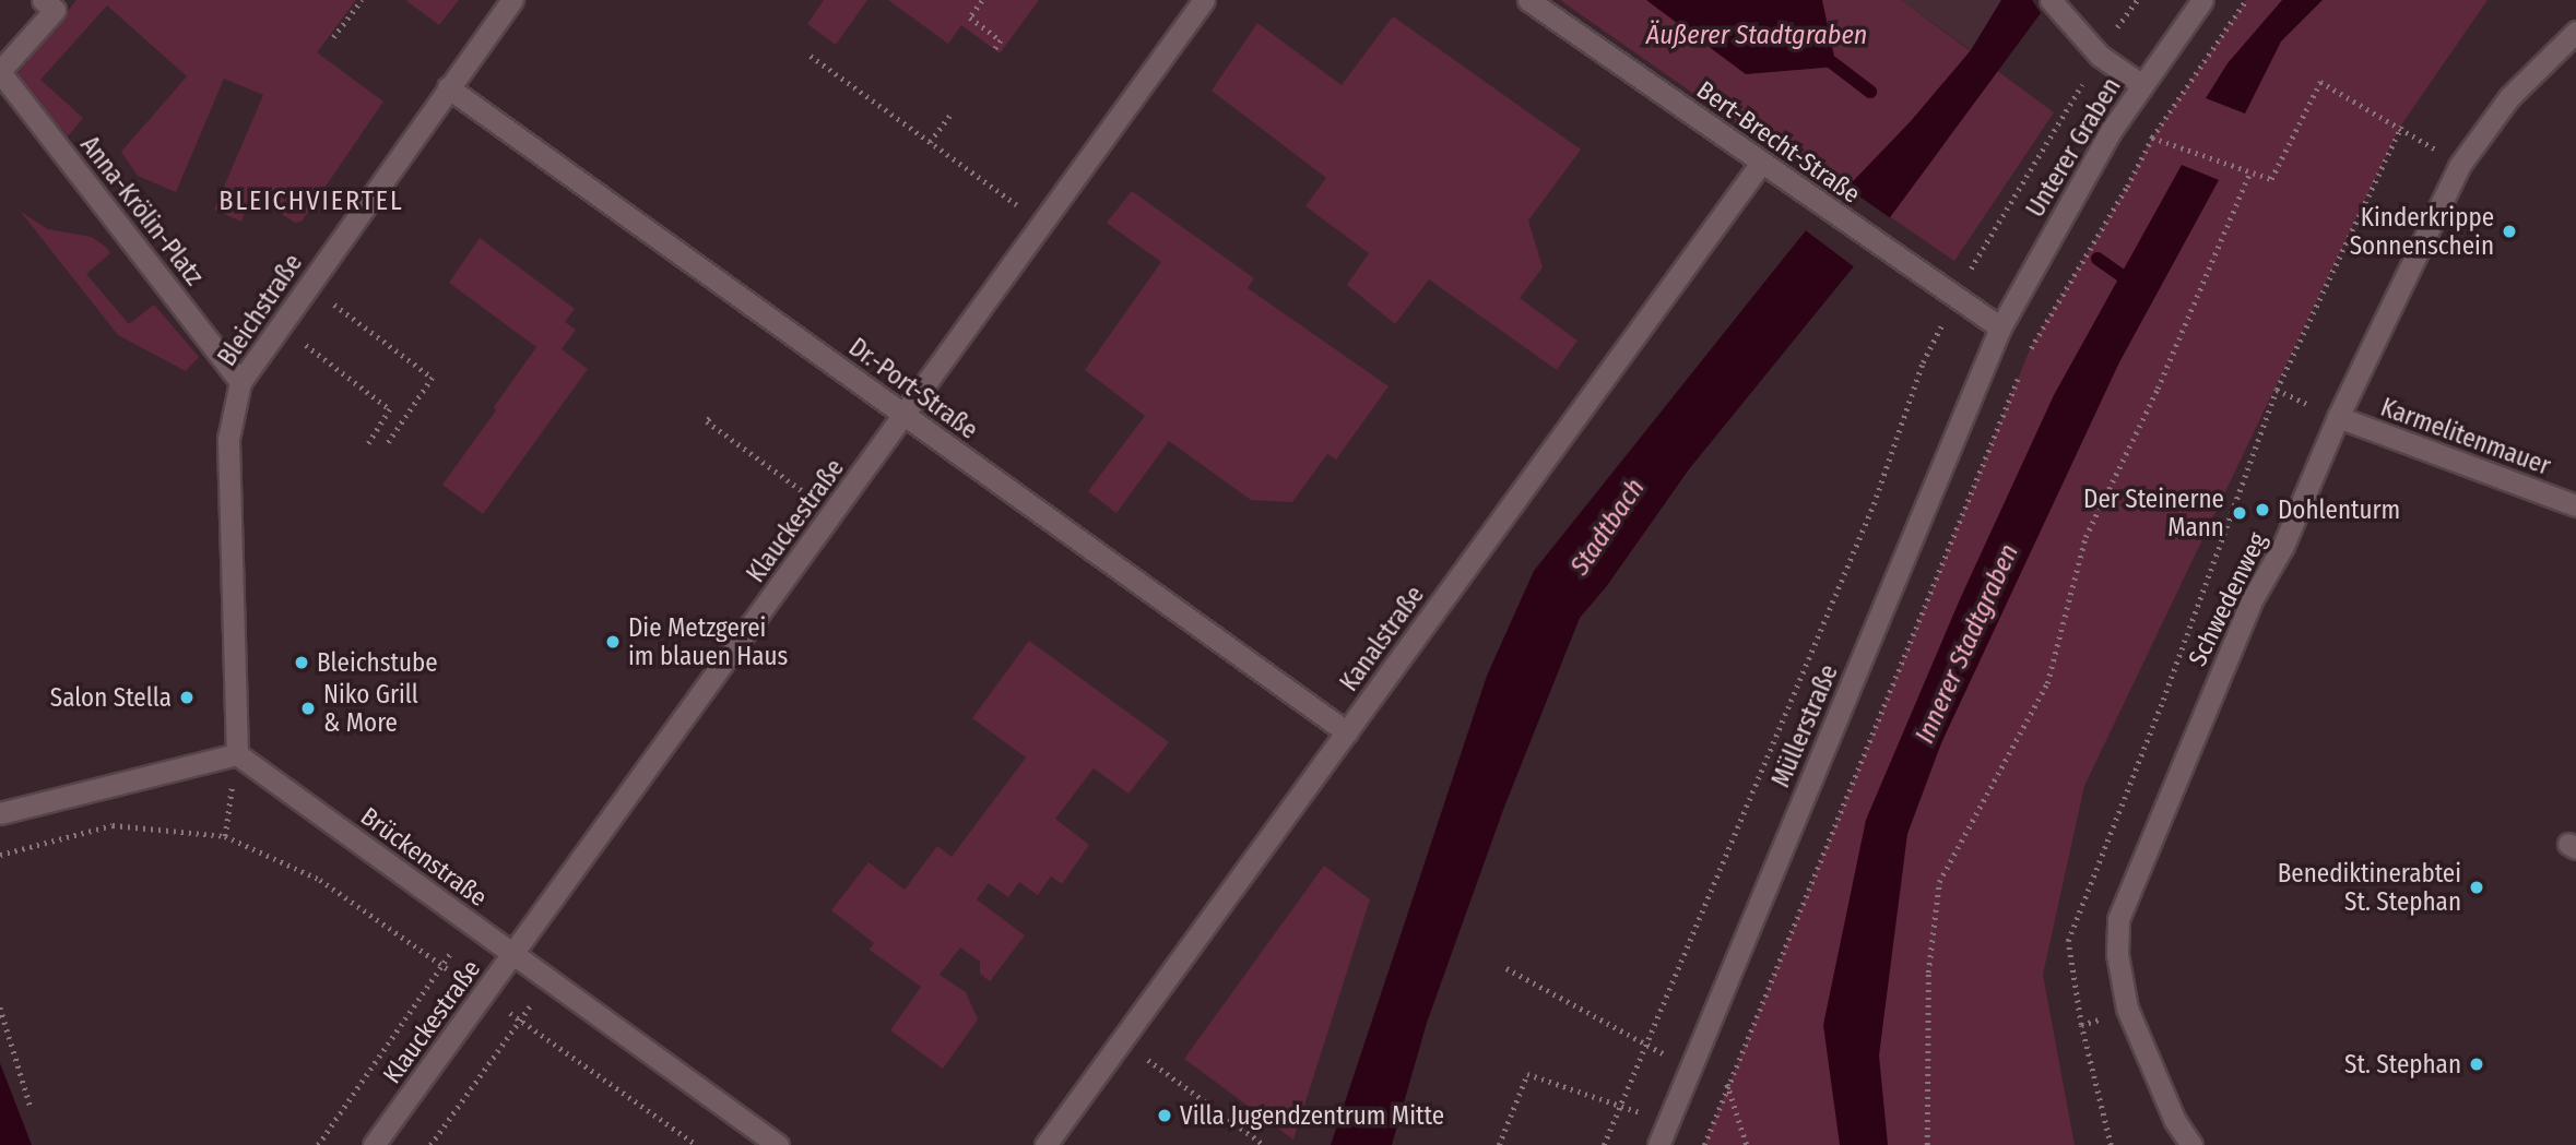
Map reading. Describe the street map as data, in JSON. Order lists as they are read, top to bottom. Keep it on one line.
{"streets":{"street":["Bert-Brecht-Straße","Unterer Graben","Anna-Krölin-Platz","Bleichstraße","Dr.-Port-Straße","Karmelitenmauer","Klauckestraße","Schwedenweg","Kanalstraße","Müllerstraße","Brückenstraße"]},"crossings":[["Bert-Brecht-Straße","Unterer Graben"],["Bert-Brecht-Straße","Kanalstraße"],["Bert-Brecht-Straße","Müllerstraße"],["Unterer Graben","Müllerstraße"],["Anna-Krölin-Platz","Bleichstraße"],["Bleichstraße","Dr.-Port-Straße"],["Bleichstraße","Brückenstraße"],["Dr.-Port-Straße","Klauckestraße"],["Dr.-Port-Straße","Kanalstraße"],["Karmelitenmauer","Schwedenweg"],["Klauckestraße","Brückenstraße"]],"districts":["BLEICHVIERTEL"],"water":["Äußerer Stadtgraben","Stadtbach","Innerer Stadtgraben"],"places":["Kinderkrippe Sonnenschein","Dohlenturm","Der Steinerne Mann","Die Metzgerei im blauen Haus","Bleichstube","Salon Stella","Niko Grill & More","Benediktinerabtei St. Stephan","St. Stephan","Villa Jugendzentrum Mitte"]}
